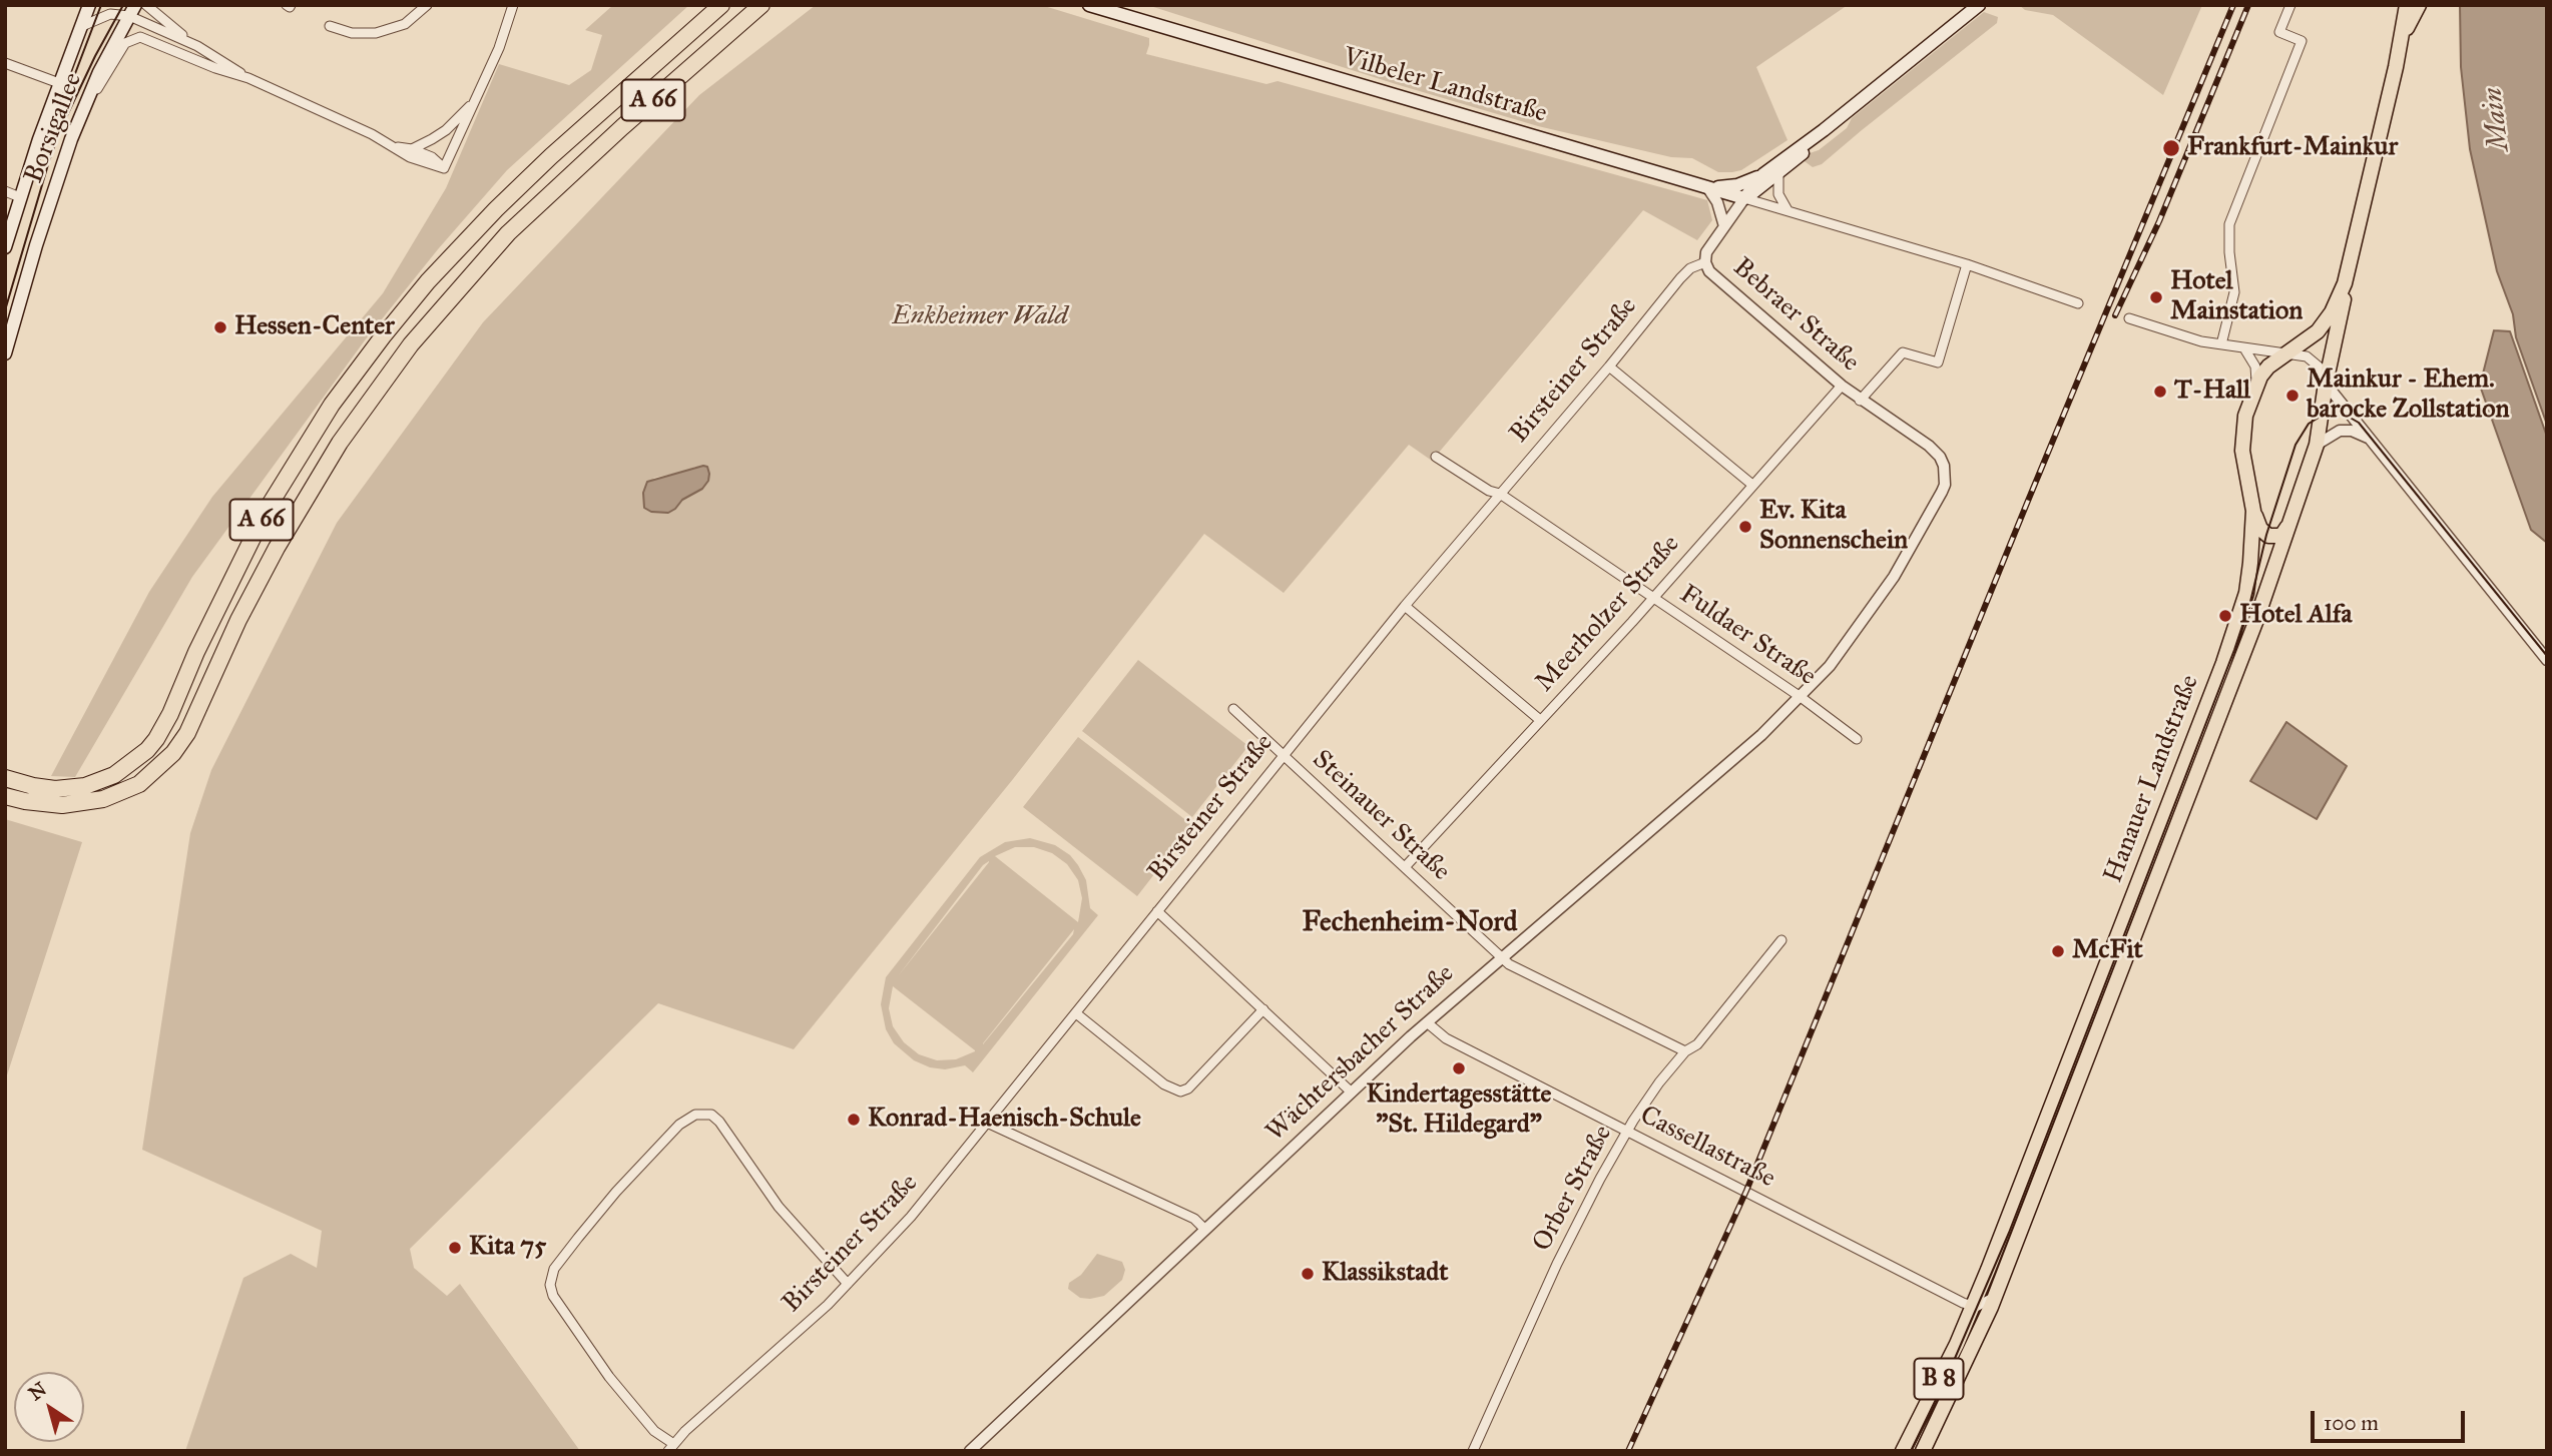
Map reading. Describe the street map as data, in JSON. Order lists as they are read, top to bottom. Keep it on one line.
{"streets":{"highway":["A 66"],"main road":["Vilbeler Landstraße","Borsigallee","Birsteiner Straße","Hanauer Landstraße","B 8"],"street":["Bebraer Straße","Meerholzer Straße","Fuldaer Straße","Steinauer Straße","Wächtersbacher Straße","Cassellastraße","Orber Straße"]},"crossings":[["Vilbeler Landstraße","Bebraer Straße"],["Vilbeler Landstraße","Birsteiner Straße"],["Bebraer Straße","Birsteiner Straße"],["Bebraer Straße","Meerholzer Straße"],["Bebraer Straße","Wächtersbacher Straße"],["Birsteiner Straße","Fuldaer Straße"],["Birsteiner Straße","Steinauer Straße"],["Meerholzer Straße","Fuldaer Straße"],["Meerholzer Straße","Steinauer Straße"],["Fuldaer Straße","Wächtersbacher Straße"],["Hanauer Landstraße","Cassellastraße"],["Steinauer Straße","Wächtersbacher Straße"],["Steinauer Straße","Orber Straße"],["Wächtersbacher Straße","Cassellastraße"],["Cassellastraße","Orber Straße"]],"districts":["Fechenheim-Nord"],"water":["Main"],"parks":["Enkheimer Wald"],"places":["Frankfurt-Mainkur","Hotel Mainstation","Hessen-Center","T-Hall","Mainkur - Ehem. barocke Zollstation","Ev. Kita Sonnenschein","Hotel Alfa","McFit","Kindertagesstätte \"St. Hildegard\"","Konrad-Haenisch-Schule","Kita 75","Klassikstadt"],"scale_bar":"100 m","north":"top left"}
